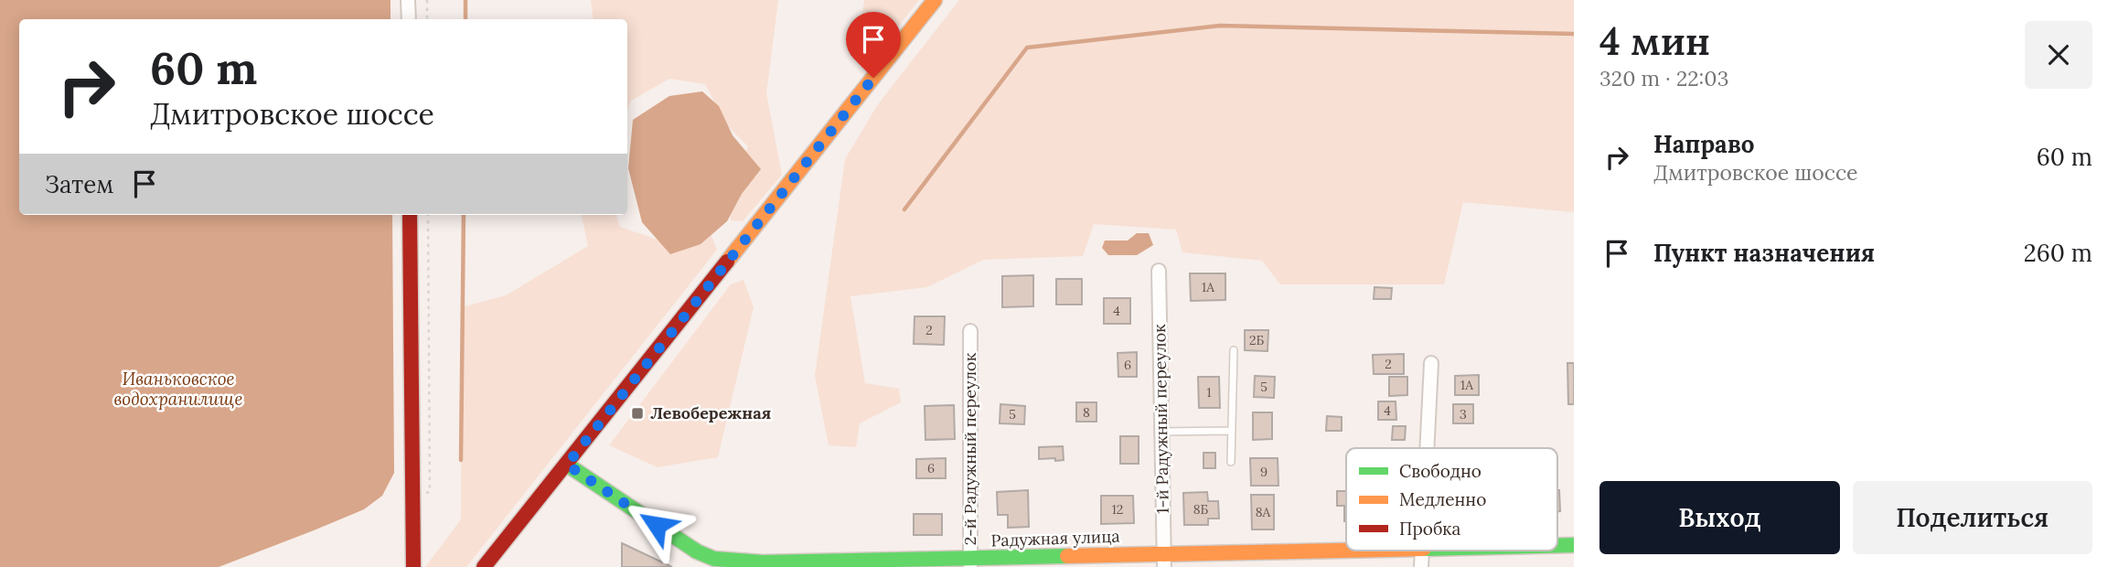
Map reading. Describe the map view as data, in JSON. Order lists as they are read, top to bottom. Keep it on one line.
{"streets":{"street":["1-й Радужный переулок","2-й Радужный переулок","Радужная улица"]},"crossings":[["1-й Радужный переулок","Радужная улица"],["2-й Радужный переулок","Радужная улица"]],"water":["Иваньковское водохранилище"],"places":{"transit":["Левобережная"]},"house_numbers":["1А","4","2","2Б","2","6","1А","5","1","4","8","5","3","6","9","12","8Б","8А"],"legend":["Свободно","Медленно","Пробка"],"page":{"heading":["4 мин","320 m · 22:03"],"turn":["60 m","Дмитровское шоссе"],"list":[{"name":"Направо","note":"Дмитровское шоссе","value":"60 m"},{"name":"Пункт назначения","value":"260 m"}],"then":"Затем","buttons":["Выход","Поделиться"]}}
